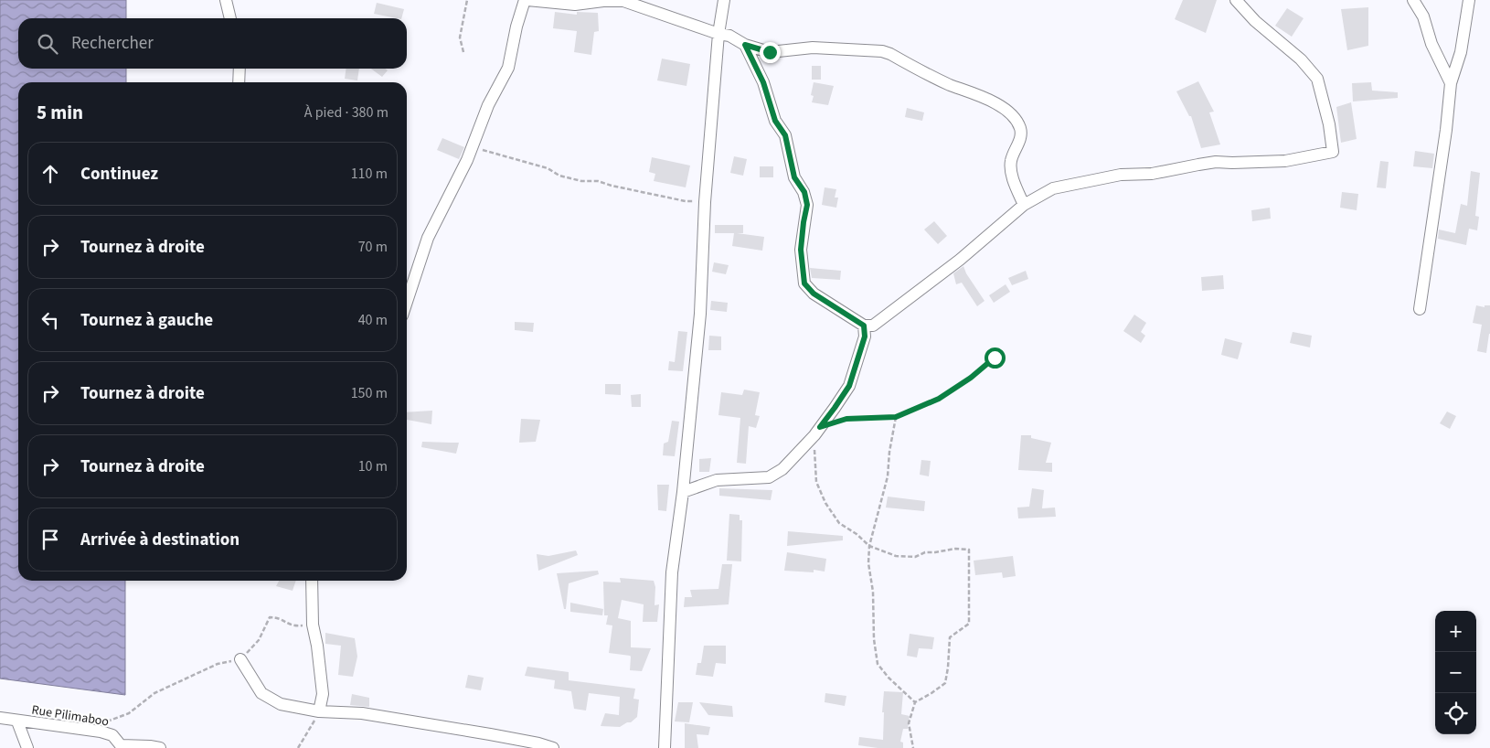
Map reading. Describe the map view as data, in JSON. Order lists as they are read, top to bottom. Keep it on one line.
{"streets":{"street":["Rue Pilimaboo"]},"page":{"search":"Rechercher","heading":["5 min","À pied · 380 m"],"list":[["Continuez","110 m"],["Tournez à droite","70 m"],["Tournez à gauche","40 m"],["Tournez à droite","150 m"],["Tournez à droite","10 m"],"Arrivée à destination"],"map_buttons":["+","−"]}}
